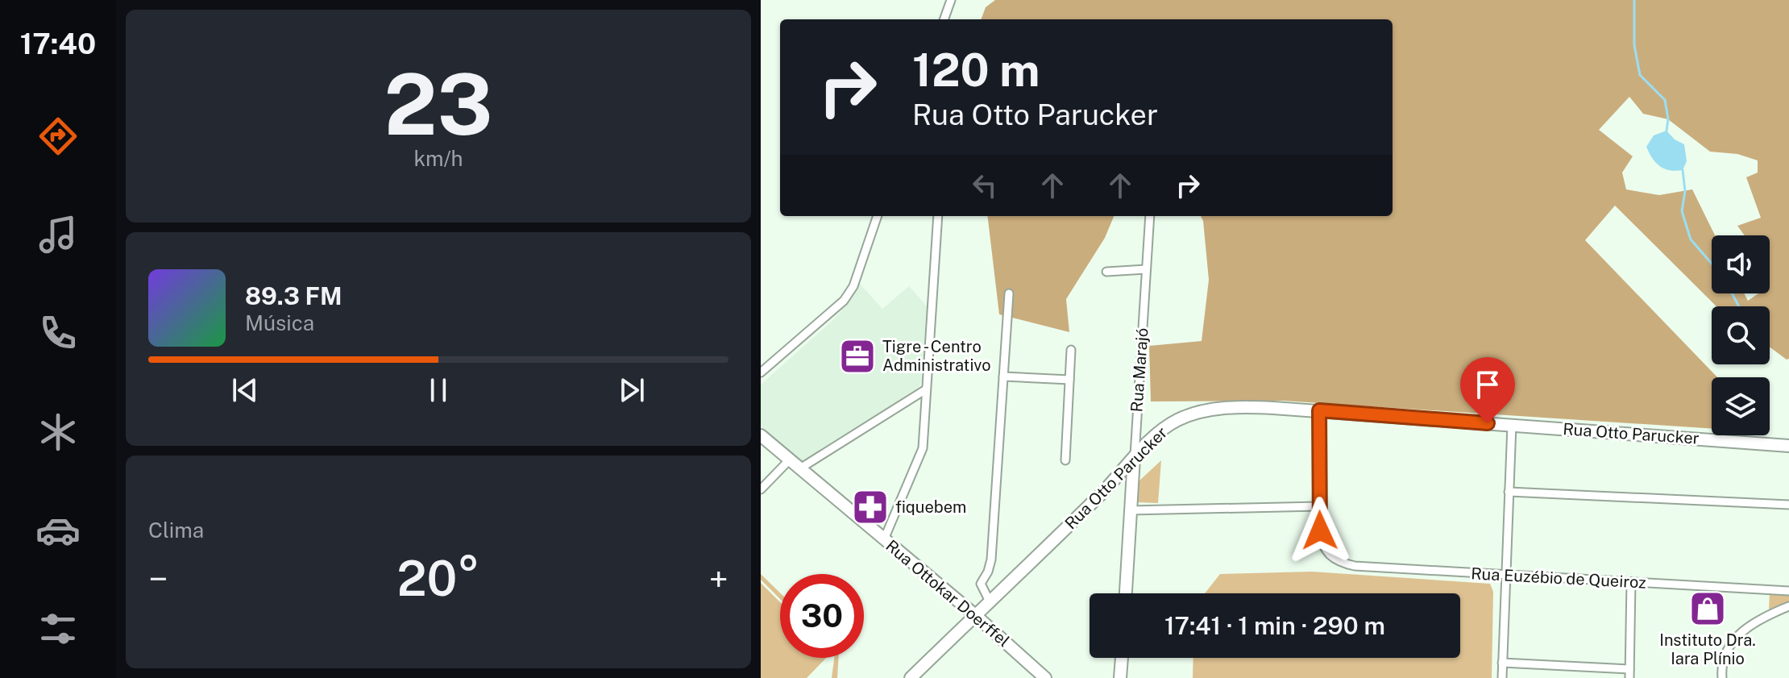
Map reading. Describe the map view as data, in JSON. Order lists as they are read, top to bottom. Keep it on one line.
{"streets":{"main road":["Rua Marajó","Rua Otto Parucker","Rua Ottokar Doerffel"],"street":["Rua Euzébio de Queiroz"]},"crossings":[["Rua Marajó","Rua Otto Parucker"],["Rua Otto Parucker","Rua Ottokar Doerffel"]],"places":{"office":["Tigre - Centro Administrativo"],"pharmacy":["fiquebem"],"shop":["Instituto Dra. Iara Plínio"]},"page":{"tabs":"17:40","tile":[["23","km/h"],"Clima"],"turn":["120 m","Rua Otto Parucker"],"song":["89.3 FM","Música"],"heat":["−","20°","+"],"limit":"30","trip":"17:41 · 1 min · 290 m"}}
